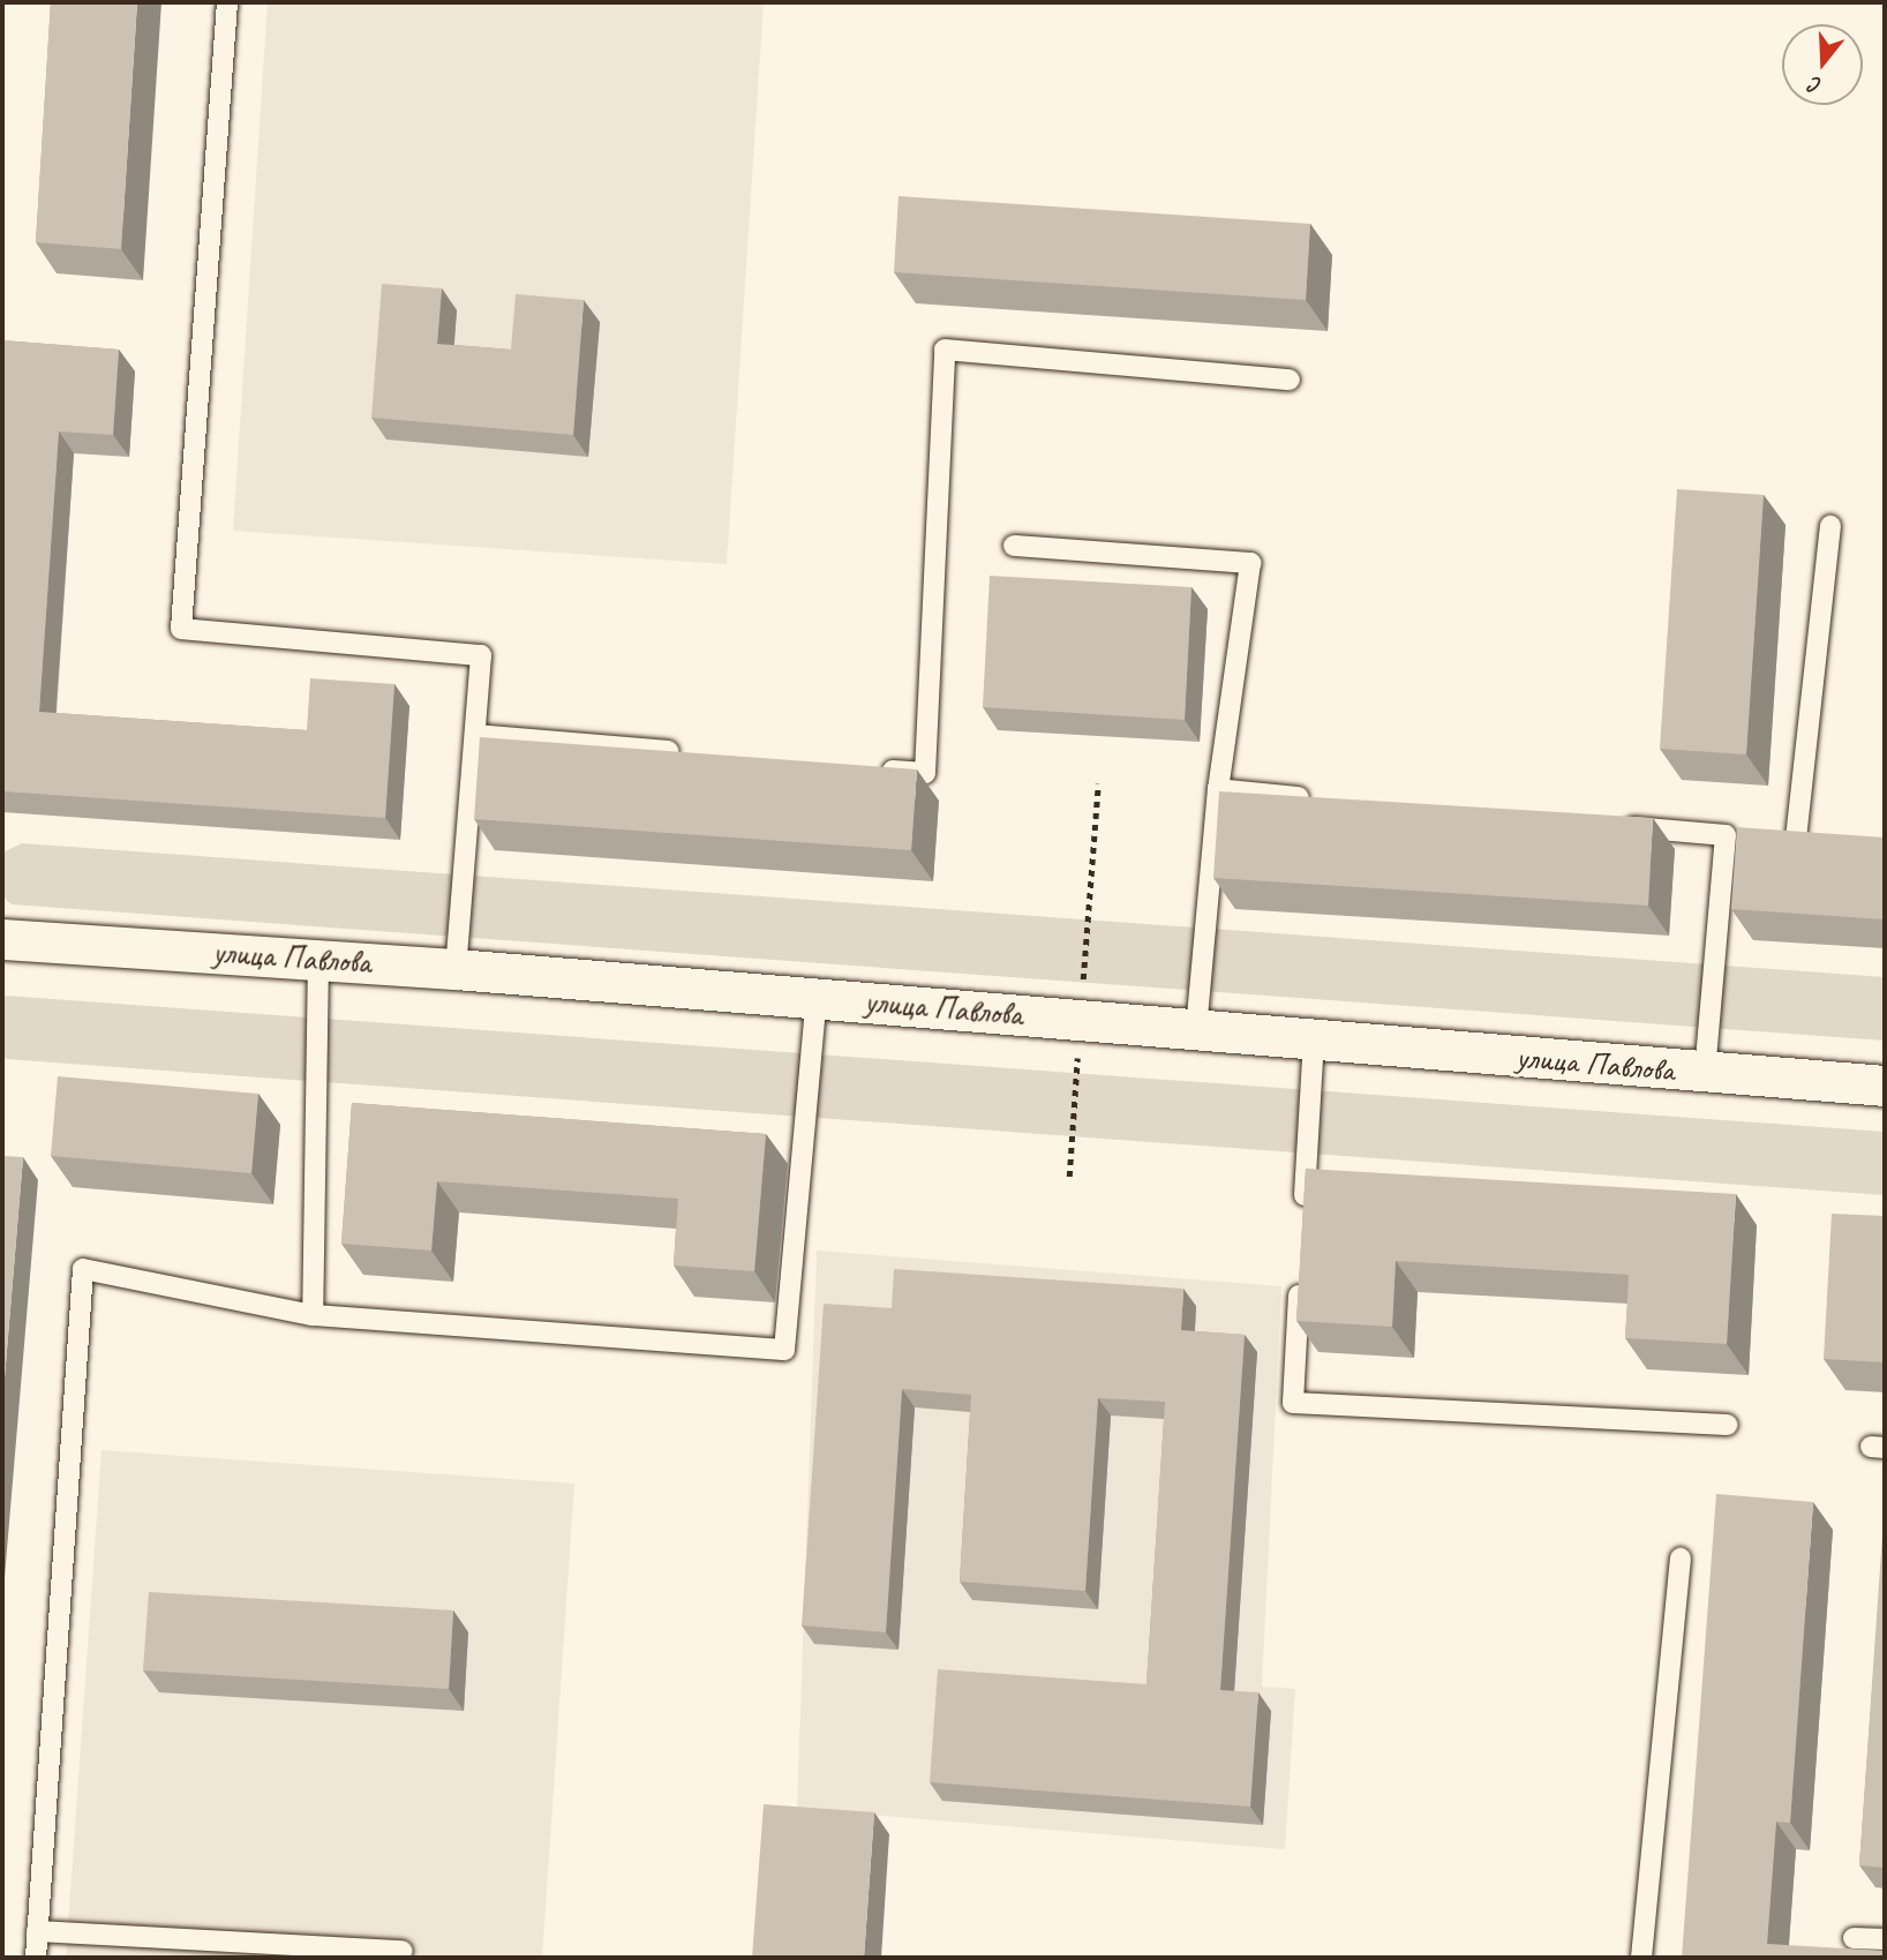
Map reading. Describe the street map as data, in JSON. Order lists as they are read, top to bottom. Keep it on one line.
{"streets":{"street":["улица Павлова"]},"north":"bottom"}
